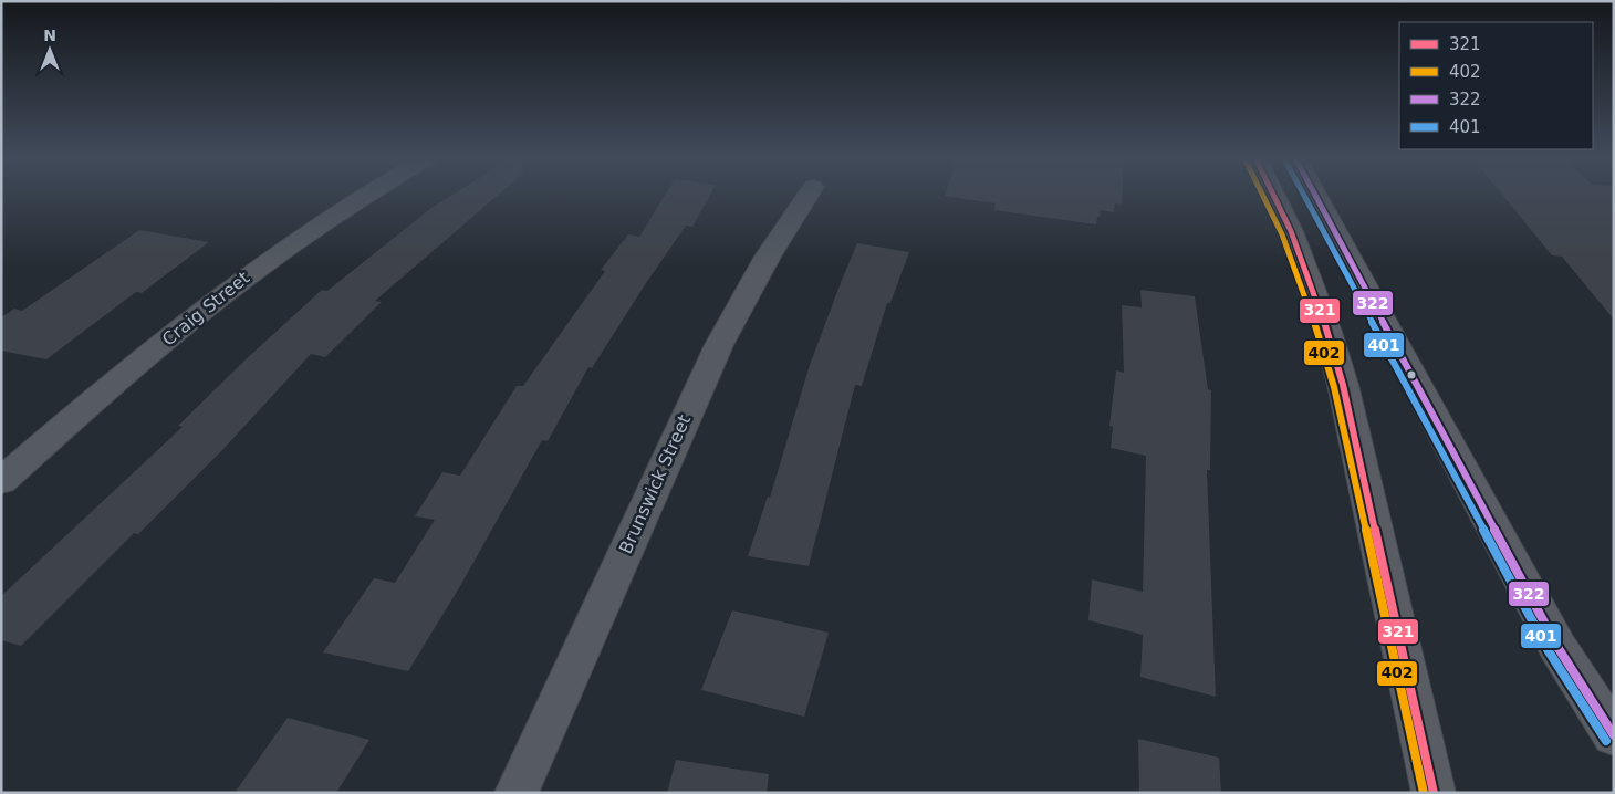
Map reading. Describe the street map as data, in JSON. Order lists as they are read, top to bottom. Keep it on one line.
{"streets":{"street":["Craig Street","Brunswick Street"]},"lines":["transit line 321","transit line 402","transit line 322","transit line 401"],"legend":["321","402","322","401"],"north":"top"}
